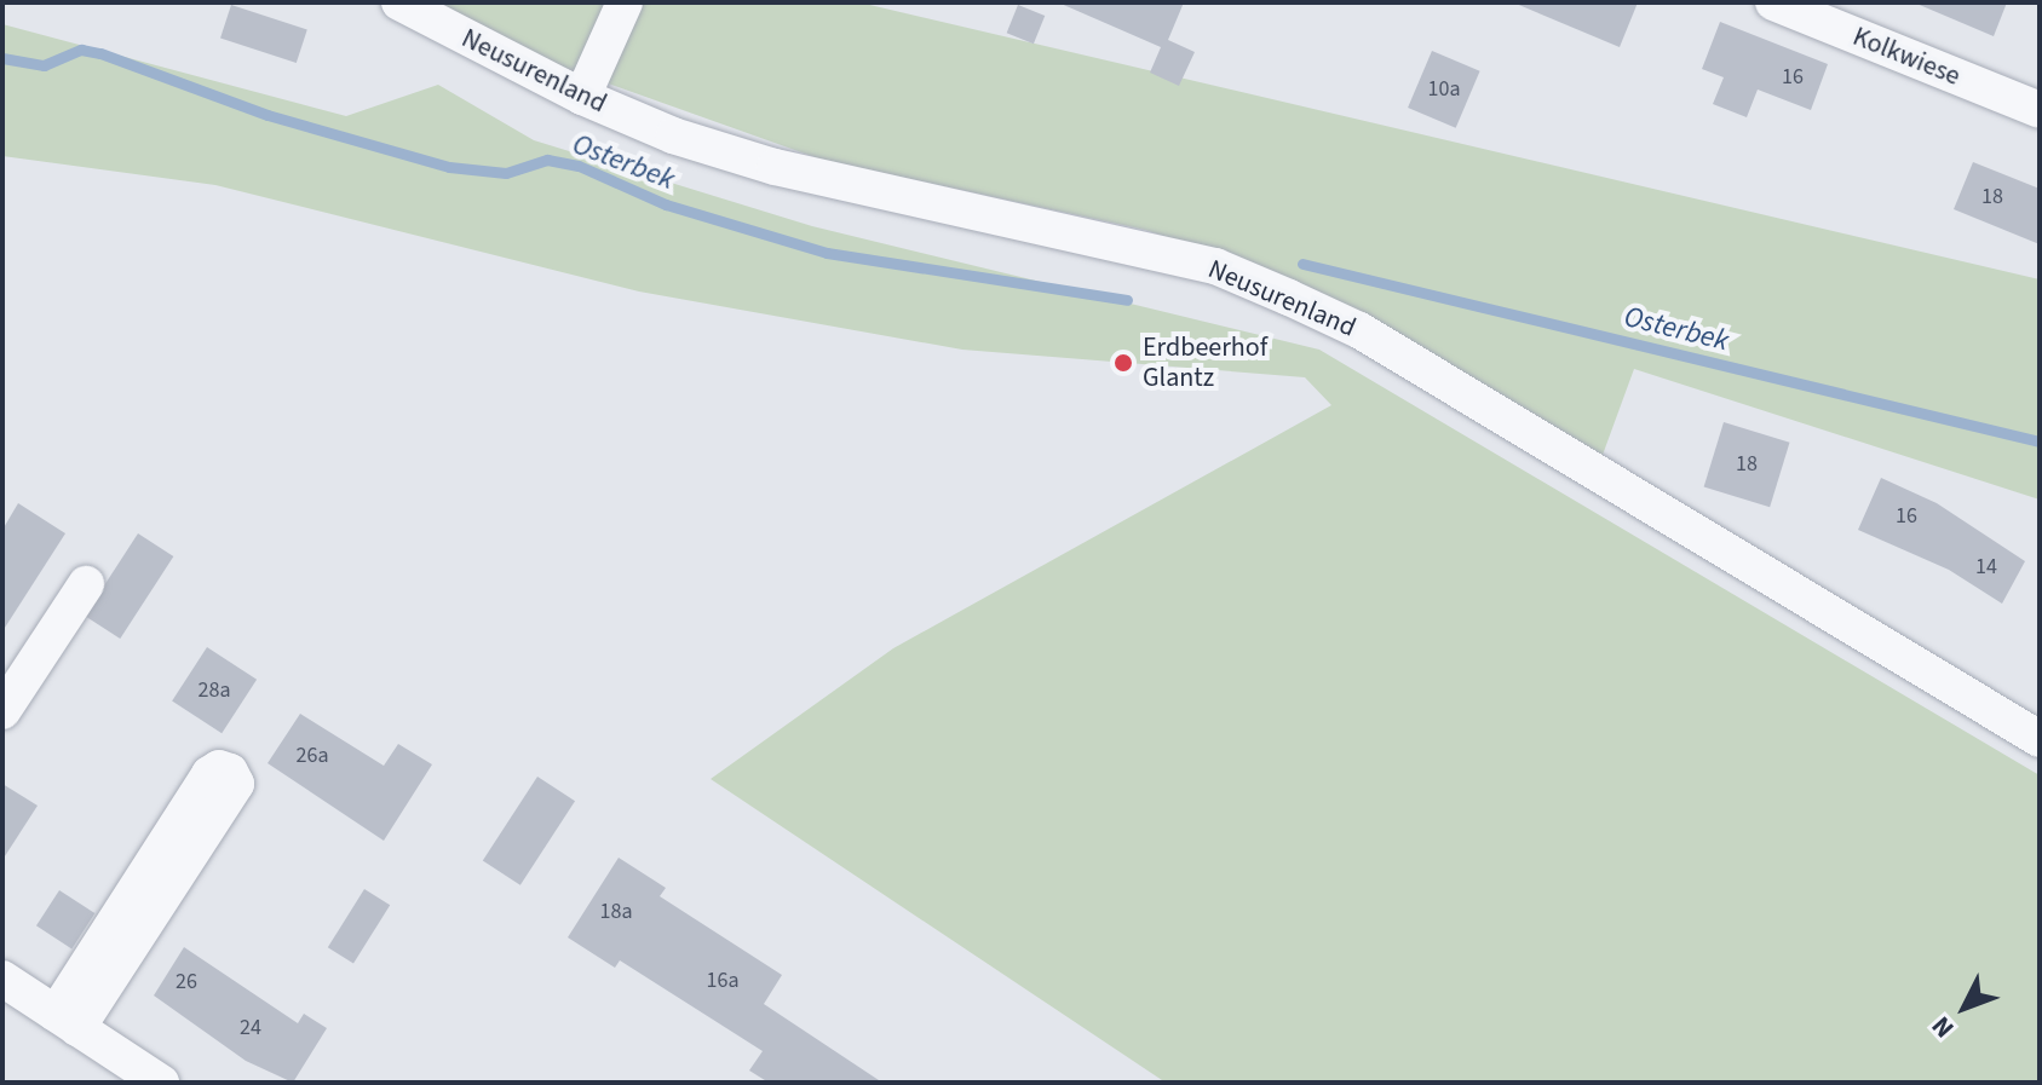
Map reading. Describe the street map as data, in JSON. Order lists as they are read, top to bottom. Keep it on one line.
{"streets":{"street":["Kolkwiese","Neusurenland"]},"water":["Osterbek"],"places":["Erdbeerhof Glantz"],"house_numbers":["16","10a","18","18","16","14","28a","26a","18a","16a","26","24"],"north":"bottom left"}
